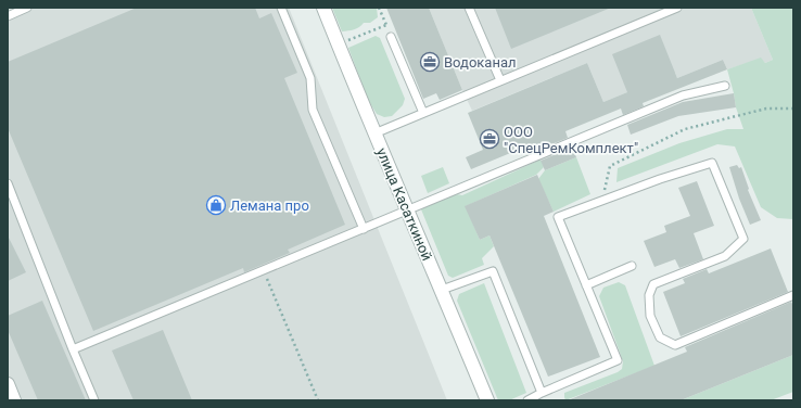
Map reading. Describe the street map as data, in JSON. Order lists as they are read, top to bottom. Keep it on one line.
{"streets":{"street":["улица Касаткиной"]},"places":{"office":["Водоканал","ООО \"СпецРемКомплект\""],"shop":["Лемана про"]}}
